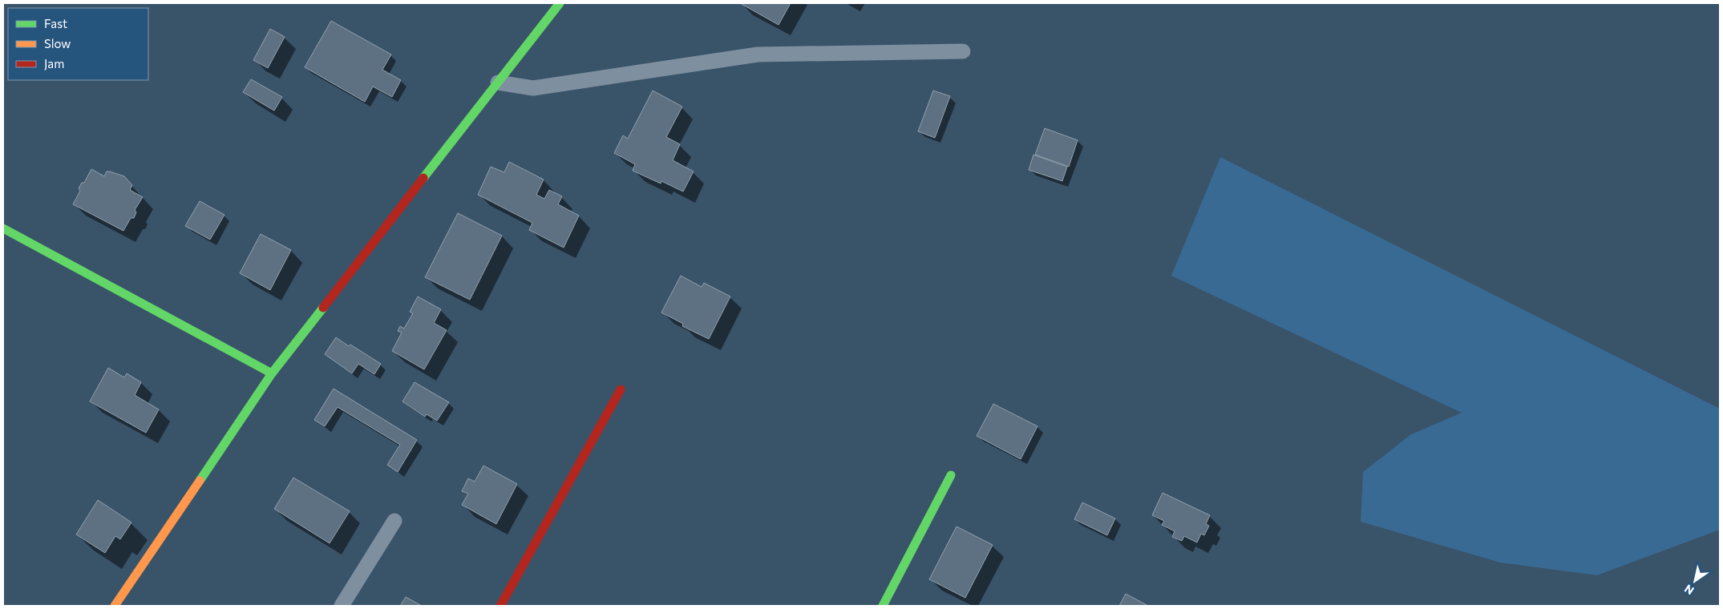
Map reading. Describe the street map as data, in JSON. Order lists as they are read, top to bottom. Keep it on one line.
{"legend":["Fast","Slow","Jam"],"north":"bottom left"}
